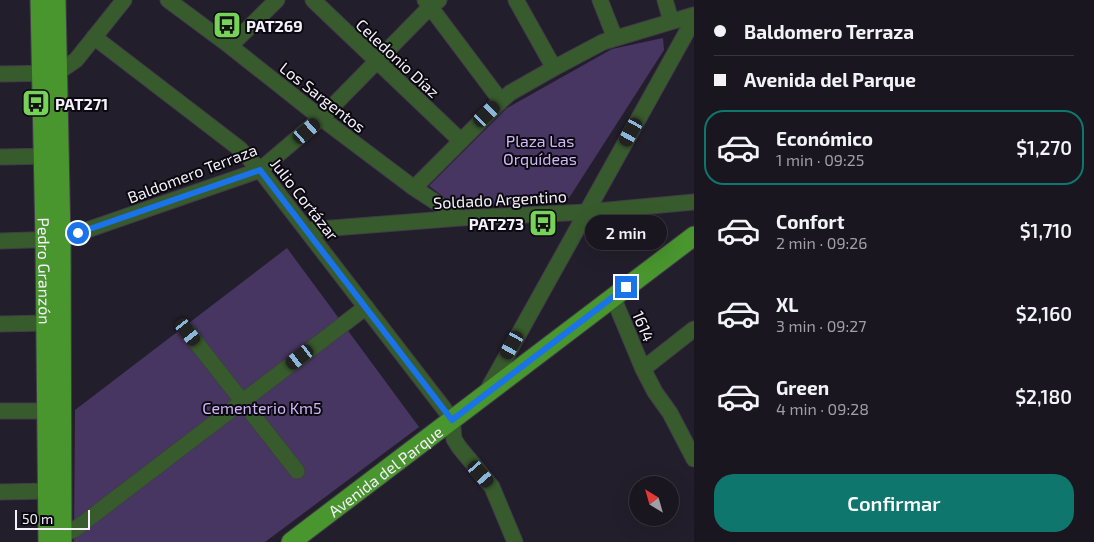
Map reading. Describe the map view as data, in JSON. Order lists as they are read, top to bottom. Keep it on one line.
{"streets":{"main road":["Pedro Granzón","Avenida del Parque"],"street":["Celedonio Díaz","Los Sargentos","Baldomero Terraza","Julio Cortázar","Soldado Argentino","1614"]},"crossings":[["Celedonio Díaz","Baldomero Terraza"],["Los Sargentos","Baldomero Terraza"],["Los Sargentos","Soldado Argentino"],["Baldomero Terraza","Julio Cortázar"],["Baldomero Terraza","Pedro Granzón"],["Julio Cortázar","Soldado Argentino"],["Julio Cortázar","Avenida del Parque"],["1614","Avenida del Parque"]],"parks":["Plaza Las Orquídeas","Cementerio Km5"],"places":{"bus stop":["PAT269","PAT271","PAT273"]},"scale_bar":"50 m","north":"top left","page":{"banner":["Baldomero Terraza","Avenida del Parque"],"list":[{"name":"Económico","note":"1 min · 09:25","value":"$1,270"},{"name":"Confort","note":"2 min · 09:26","value":"$1,710"},{"name":"XL","note":"3 min · 09:27","value":"$2,160"},{"name":"Green","note":"4 min · 09:28","value":"$2,180"}],"bubble":"2 min","buttons":"Confirmar","scale":"50 m"}}
